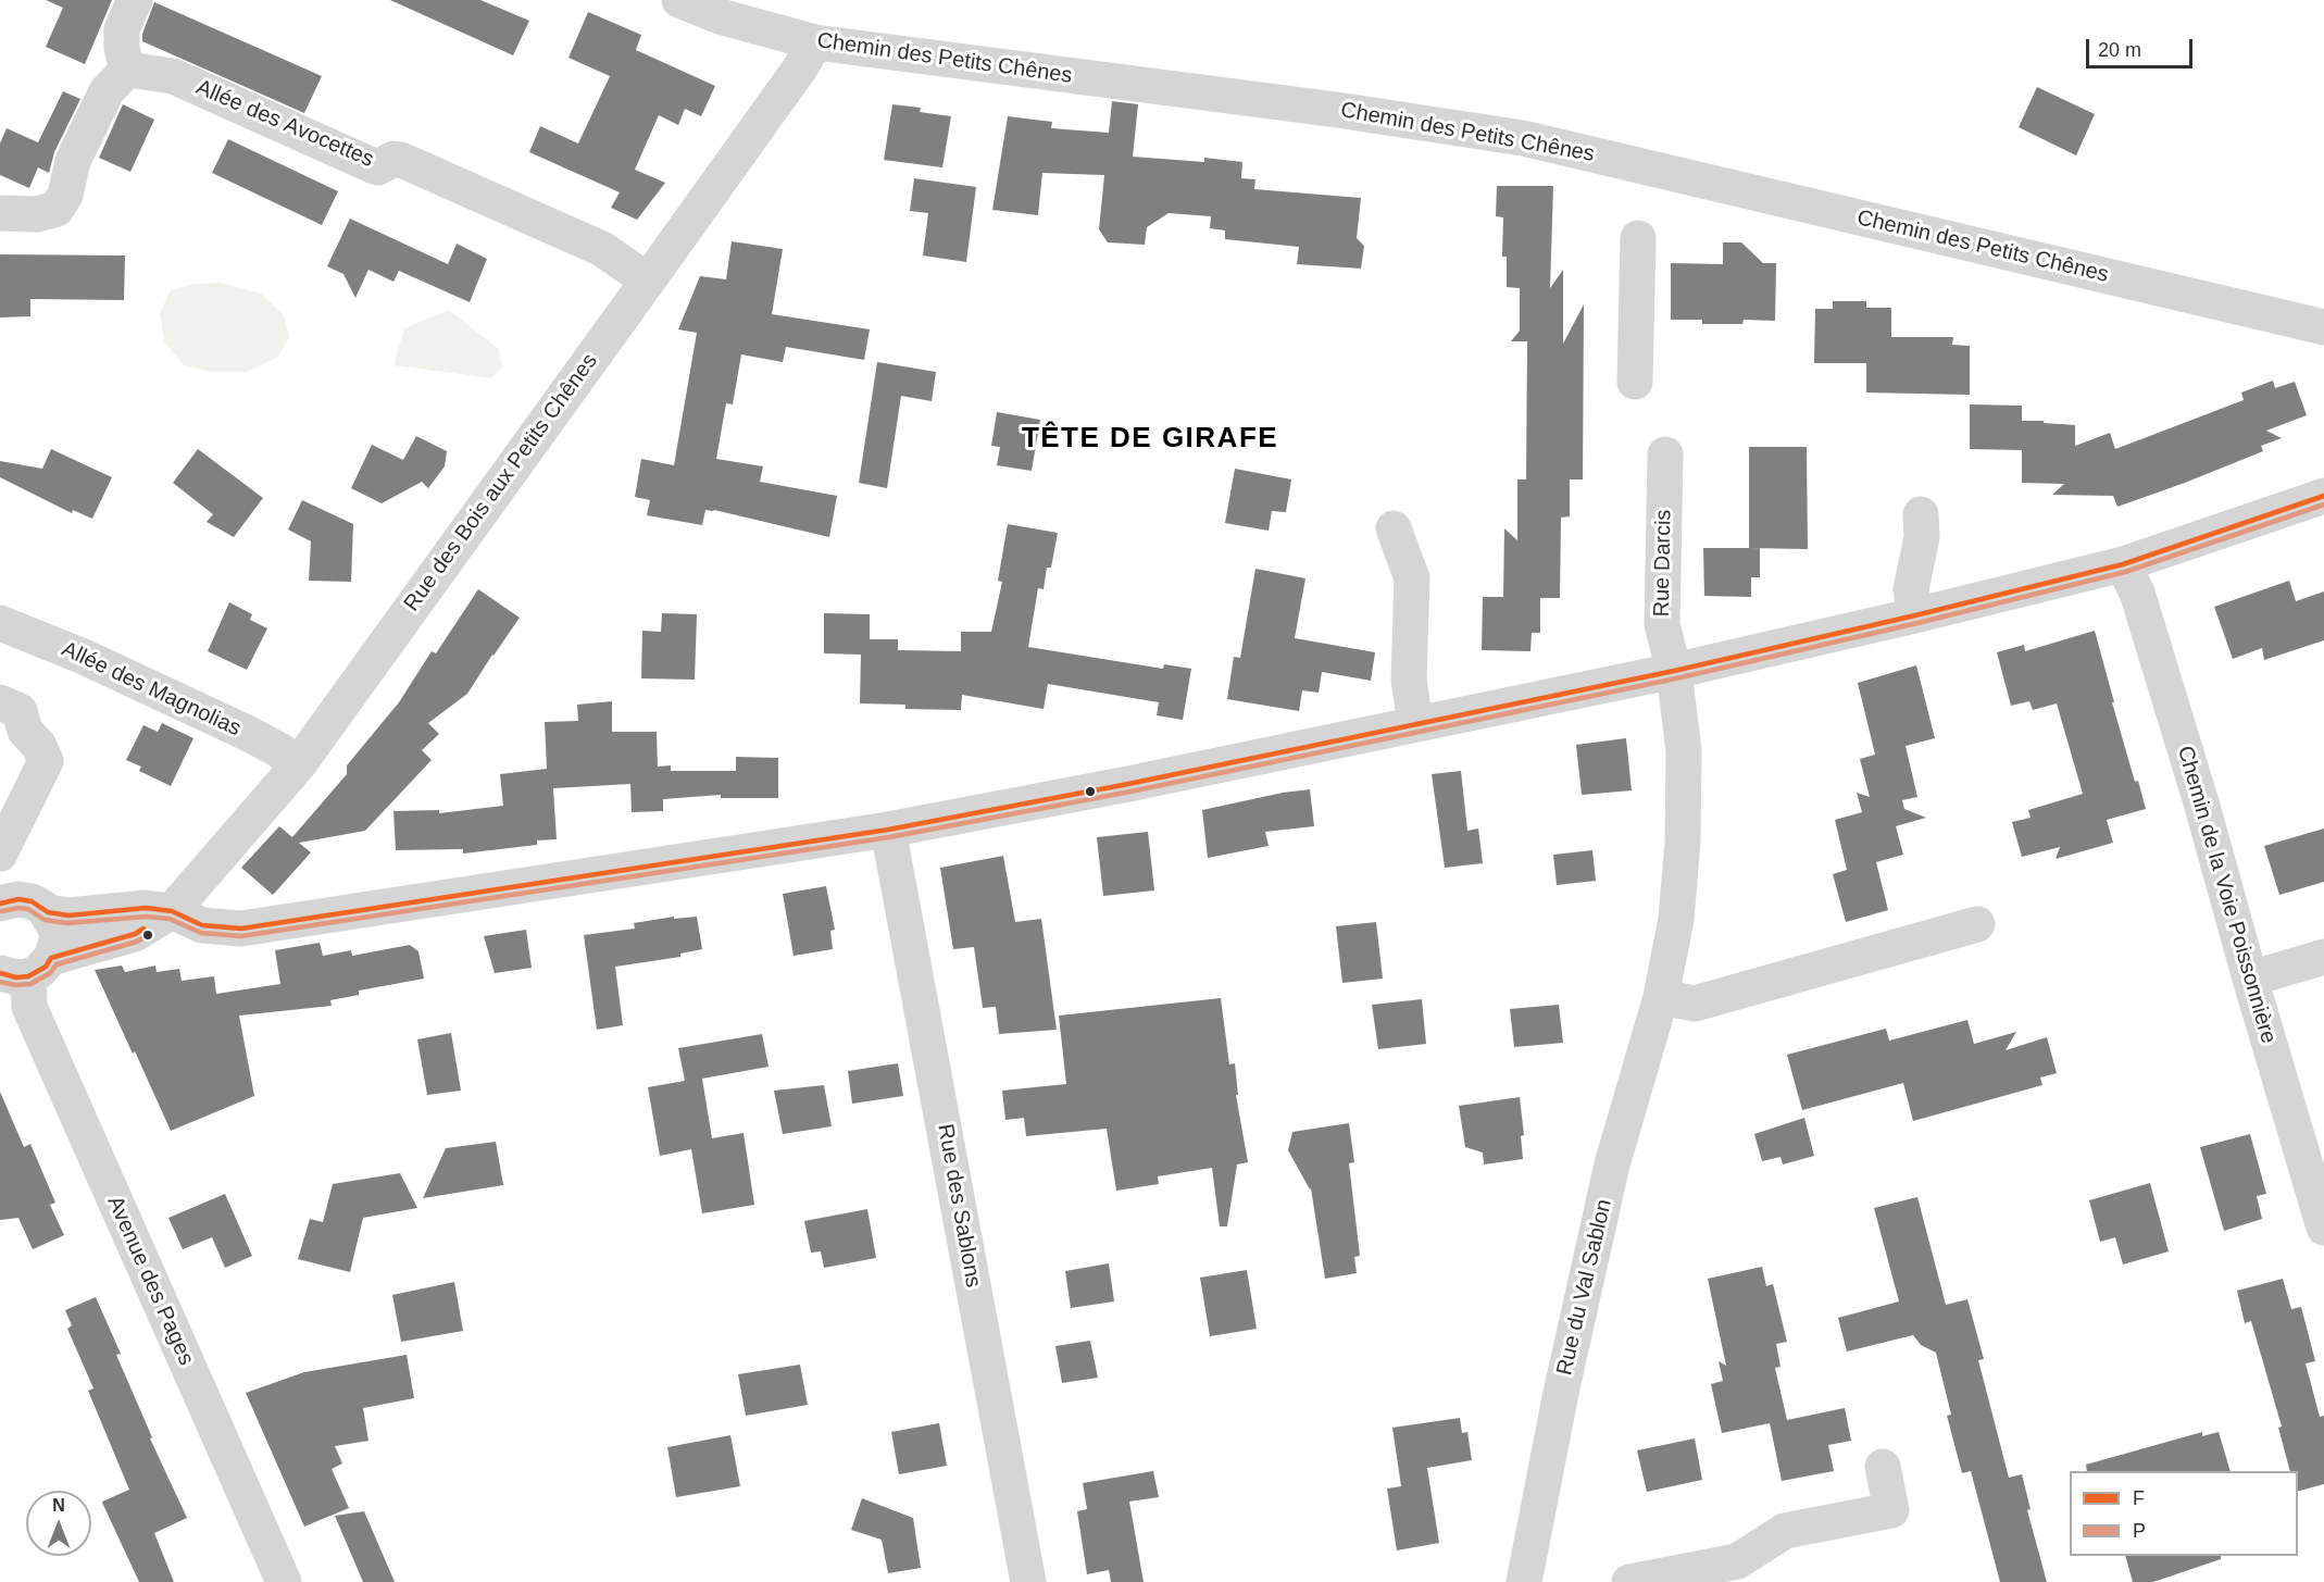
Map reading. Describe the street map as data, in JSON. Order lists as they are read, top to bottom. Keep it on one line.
{"streets":{"street":["Chemin des Petits Chênes","Allée des Avocettes","Rue des Bois aux Petits Chênes","Rue Darcis","Allée des Magnolias","Chemin de la Voie Poissonnière","Rue des Sablons","Avenue des Pages","Rue du Val Sablon"]},"crossings":[["Chemin des Petits Chênes","Rue des Bois aux Petits Chênes"],["Allée des Avocettes","Rue des Bois aux Petits Chênes"],["Rue des Bois aux Petits Chênes","Allée des Magnolias"],["Rue Darcis","Rue du Val Sablon"]],"districts":["TÊTE DE GIRAFE"],"lines":["transit line F","transit line P"],"legend":["F","P"],"scale_bar":"20 m","north":"top"}
